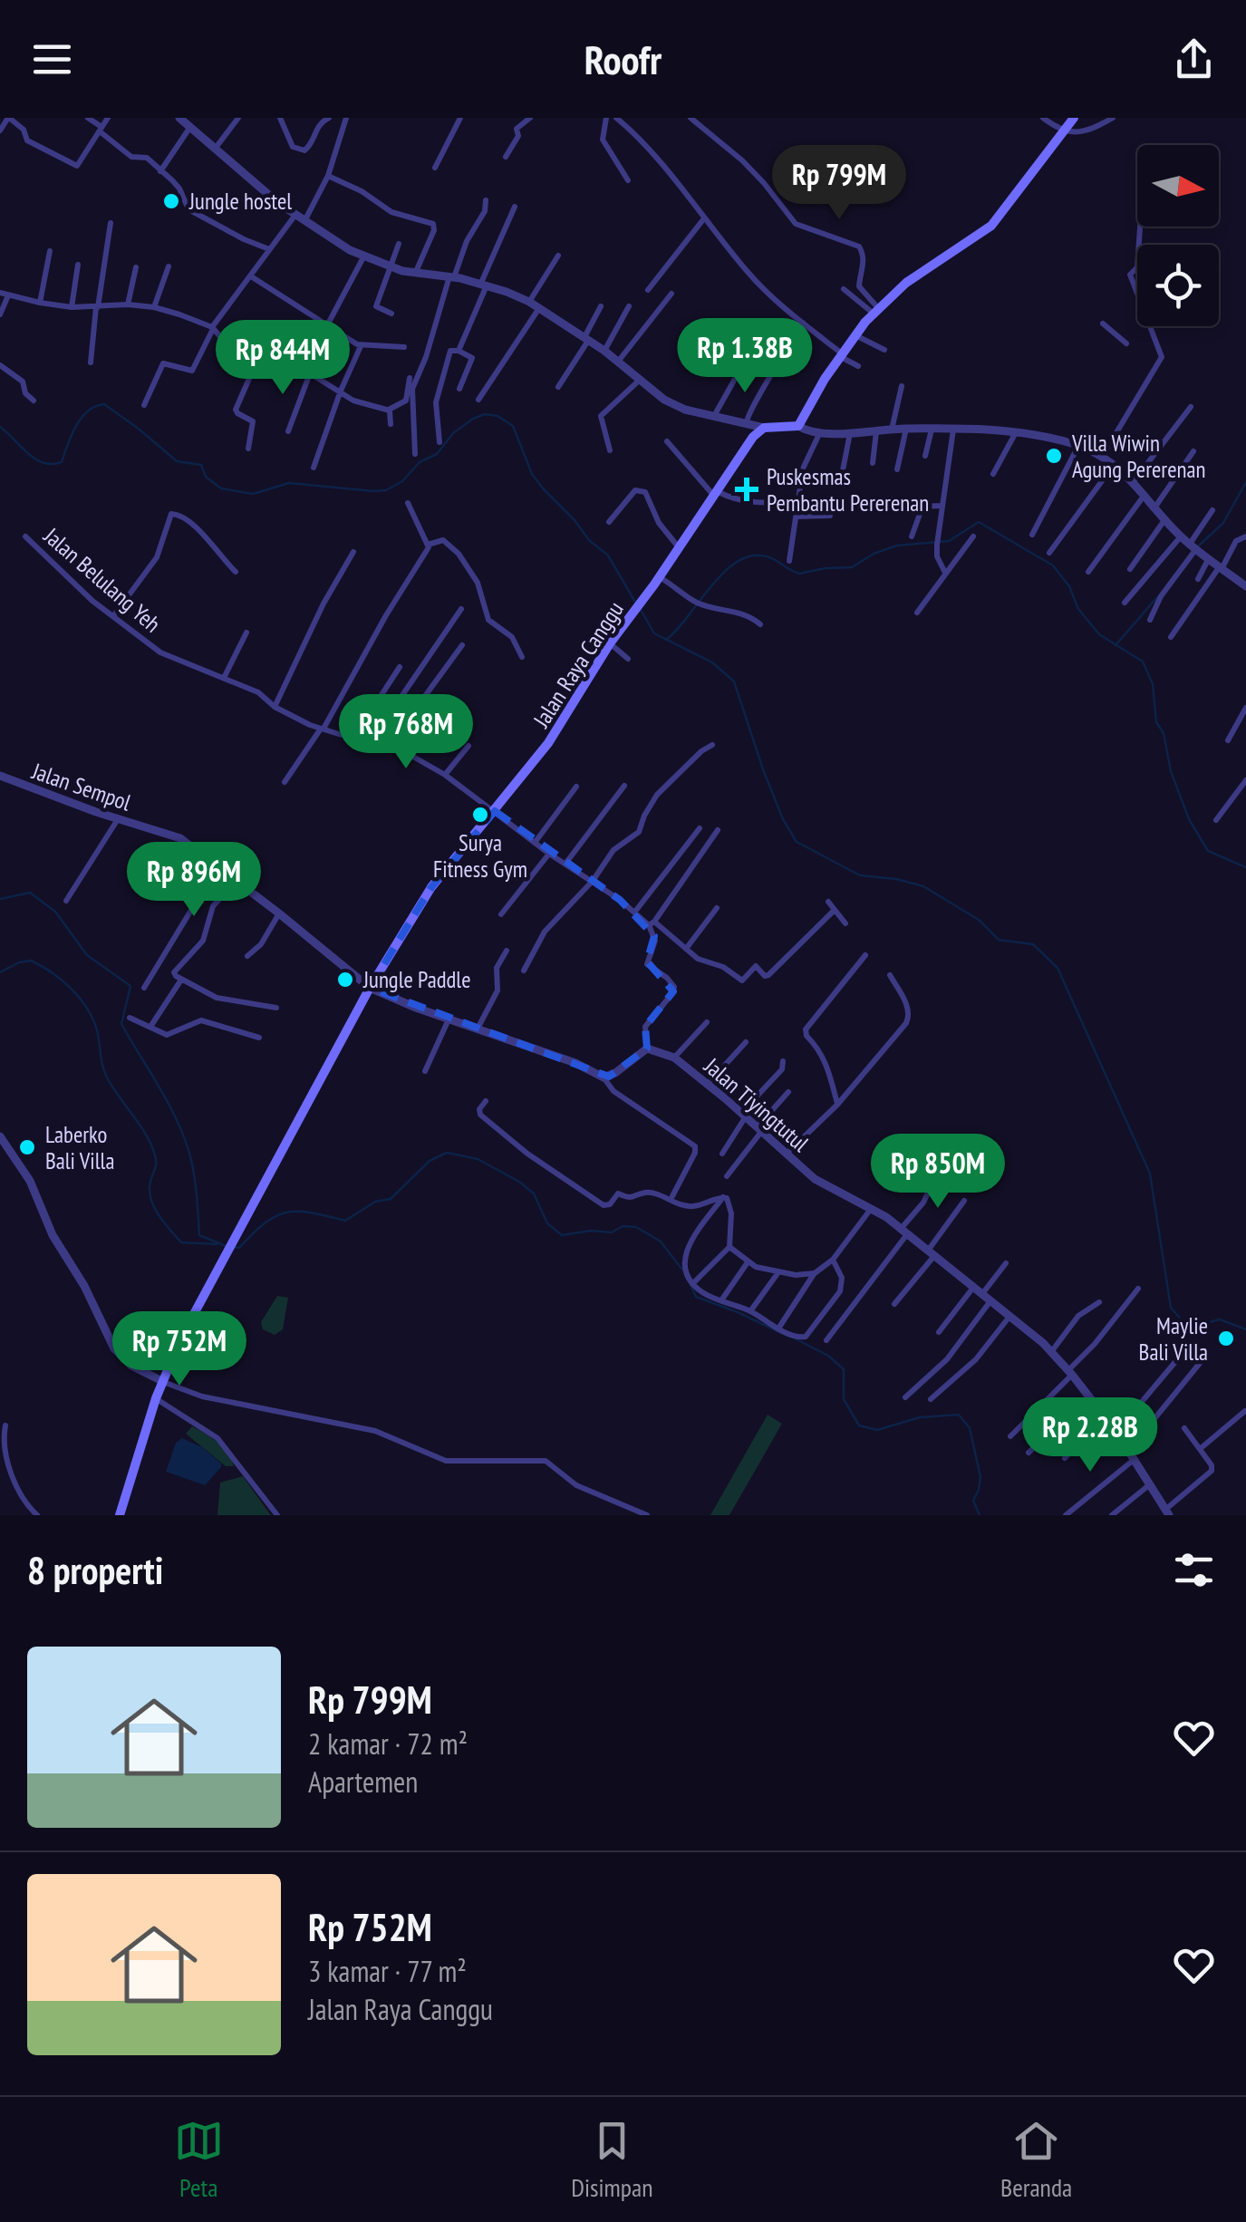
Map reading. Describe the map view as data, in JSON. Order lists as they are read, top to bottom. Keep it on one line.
{"streets":{"main road":["Jalan Raya Canggu"],"street":["Jalan Belulang Yeh","Jalan Sempol","Jalan Tiyingtutul"]},"crossings":[["Jalan Belulang Yeh","Jalan Raya Canggu"],["Jalan Raya Canggu","Jalan Sempol"]],"places":{"other":["Jungle hostel","Villa Wiwin Agung Pererenan","Surya Fitness Gym","Jungle Paddle","Laberko Bali Villa","Maylie Bali Villa"],"health":["Puskesmas Pembantu Pererenan"]},"north":"right","page":{"header":"Roofr","price":["Rp 799M","Rp 1.38B","Rp 844M","Rp 768M","Rp 896M","Rp 850M","Rp 752M","Rp 2.28B"],"heading":"8 properti","list":[{"name":"Rp 799M","note":"2 kamar · 72 m² · Apartemen"},{"name":"Rp 752M","note":"3 kamar · 77 m² · Jalan Raya Canggu"}],"tabs":["Peta","Disimpan","Beranda"]}}
